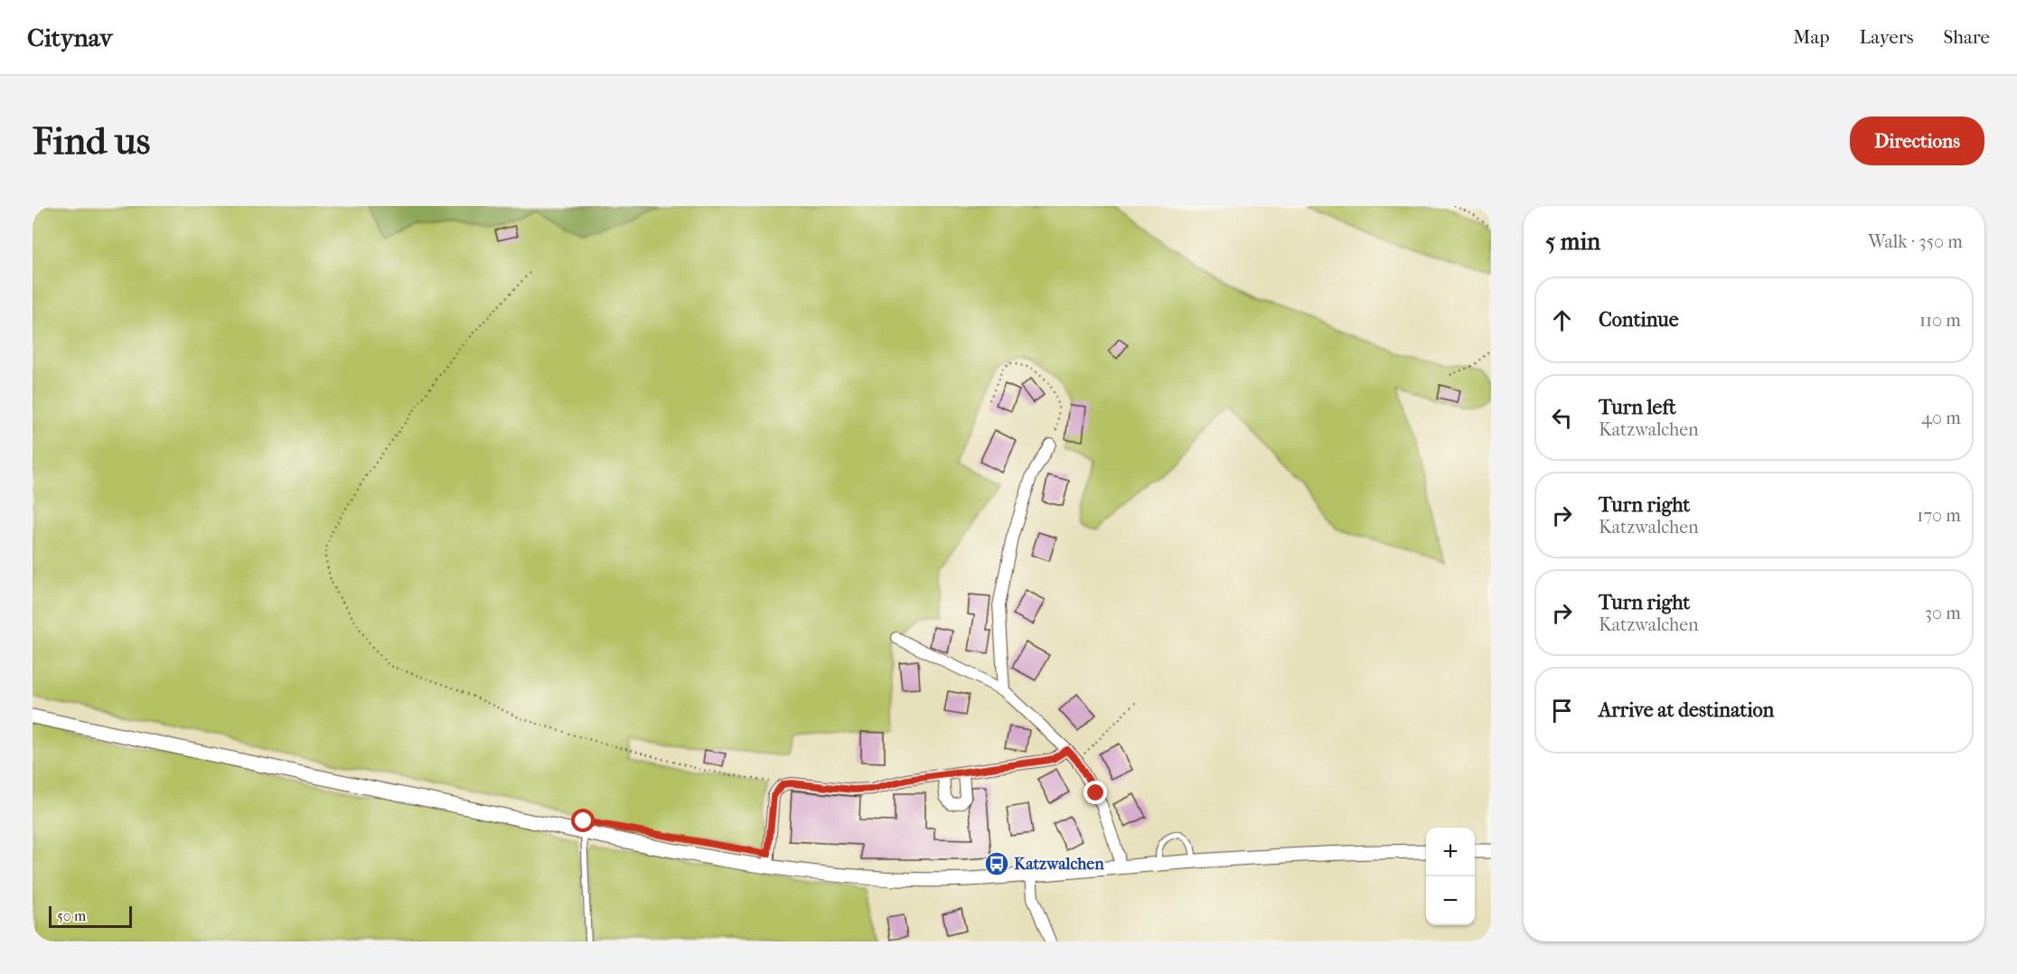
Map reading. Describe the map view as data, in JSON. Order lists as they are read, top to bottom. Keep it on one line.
{"places":{"bus stop":["Katzwalchen"]},"scale_bar":"50 m","page":{"header":"Citynav","nav":["Map","Layers","Share"],"buttons":"Directions","title":"Find us","heading":["5 min","Walk · 350 m"],"list":[["Continue","110 m"],["Turn left","Katzwalchen","40 m"],["Turn right","Katzwalchen","170 m"],["Turn right","Katzwalchen","30 m"],"Arrive at destination"],"map_buttons":["+","−"],"scale":"50 m"}}
